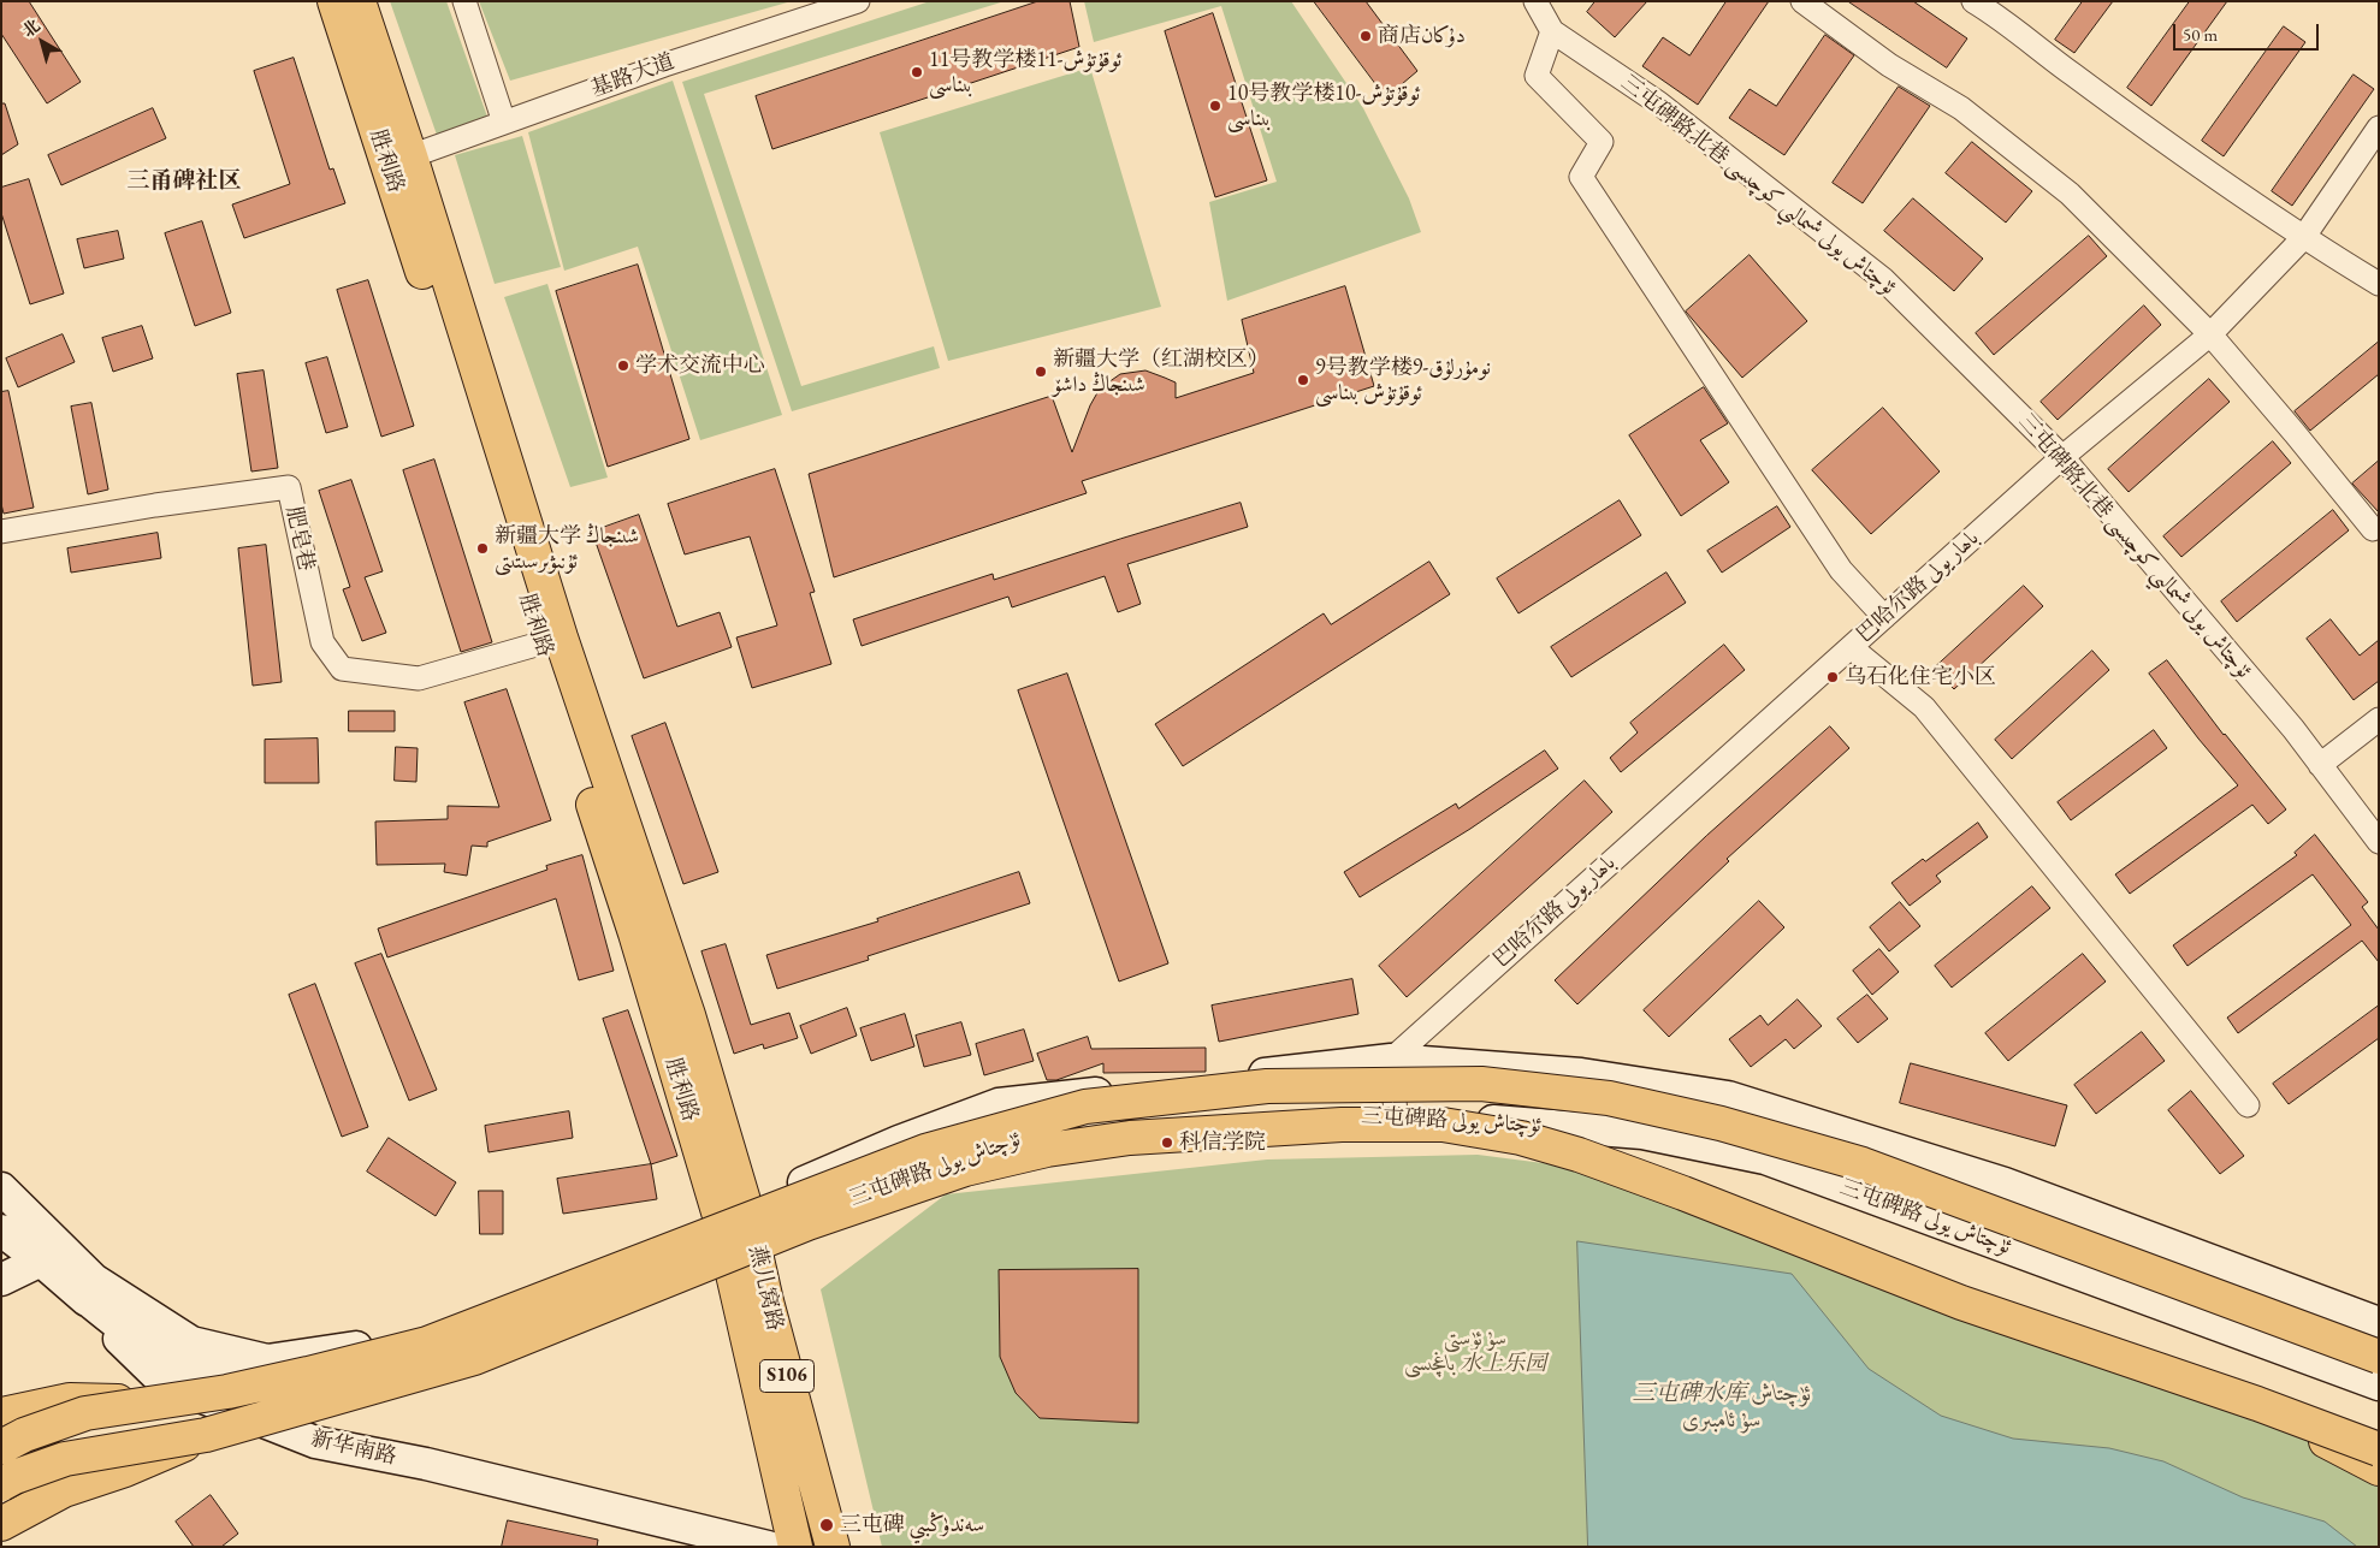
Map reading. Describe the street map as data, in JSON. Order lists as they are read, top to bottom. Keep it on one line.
{"streets":{"main road":["胜利路","三屯碑路 ئۈچتاش يولى","燕儿窝路","S106","新华南路"],"street":["基路大道","三屯碑路北巷 ئۈچتاش يولى شىمالىي كوچىسى","肥皂巷","巴哈尔路 باھار يولى"]},"crossings":[["基路大道","胜利路"],["胜利路","肥皂巷"],["胜利路","三屯碑路 ئۈچتاش يولى"],["胜利路","燕儿窝路"],["胜利路","新华南路"],["三屯碑路北巷 ئۈچتاش يولى شىمالىي كوچىسى","巴哈尔路 باھار يولى"],["巴哈尔路 باھار يولى","三屯碑路 ئۈچتاش يولى"],["三屯碑路 ئۈچتاش يولى","燕儿窝路"],["三屯碑路 ئۈچتاش يولى","新华南路"],["燕儿窝路","新华南路"]],"districts":["三甬碑社区"],"water":["三屯碑水库 ئۈچتاش سۇ ئامبىرى"],"parks":["سۇ ئۈستى باغچىسى 水上乐园"],"places":["商店دۇكان","11号教学楼11-ئوقۇتۇش بىناسى","10号教学楼10-ئوقۇتۇش بىناسى","学术交流中心","新疆大学（红湖校区） شىنجاڭ داشۆ","9号教学楼9-نومۇرلۇق ئوقۇتۇش بىناسى","新疆大学 شىنجاڭ ئۇنىۋىرسىتىتى","乌石化住宅小区","科信学院","三屯碑 سەندۈڭبىي"],"scale_bar":"50 m","north":"top left"}
